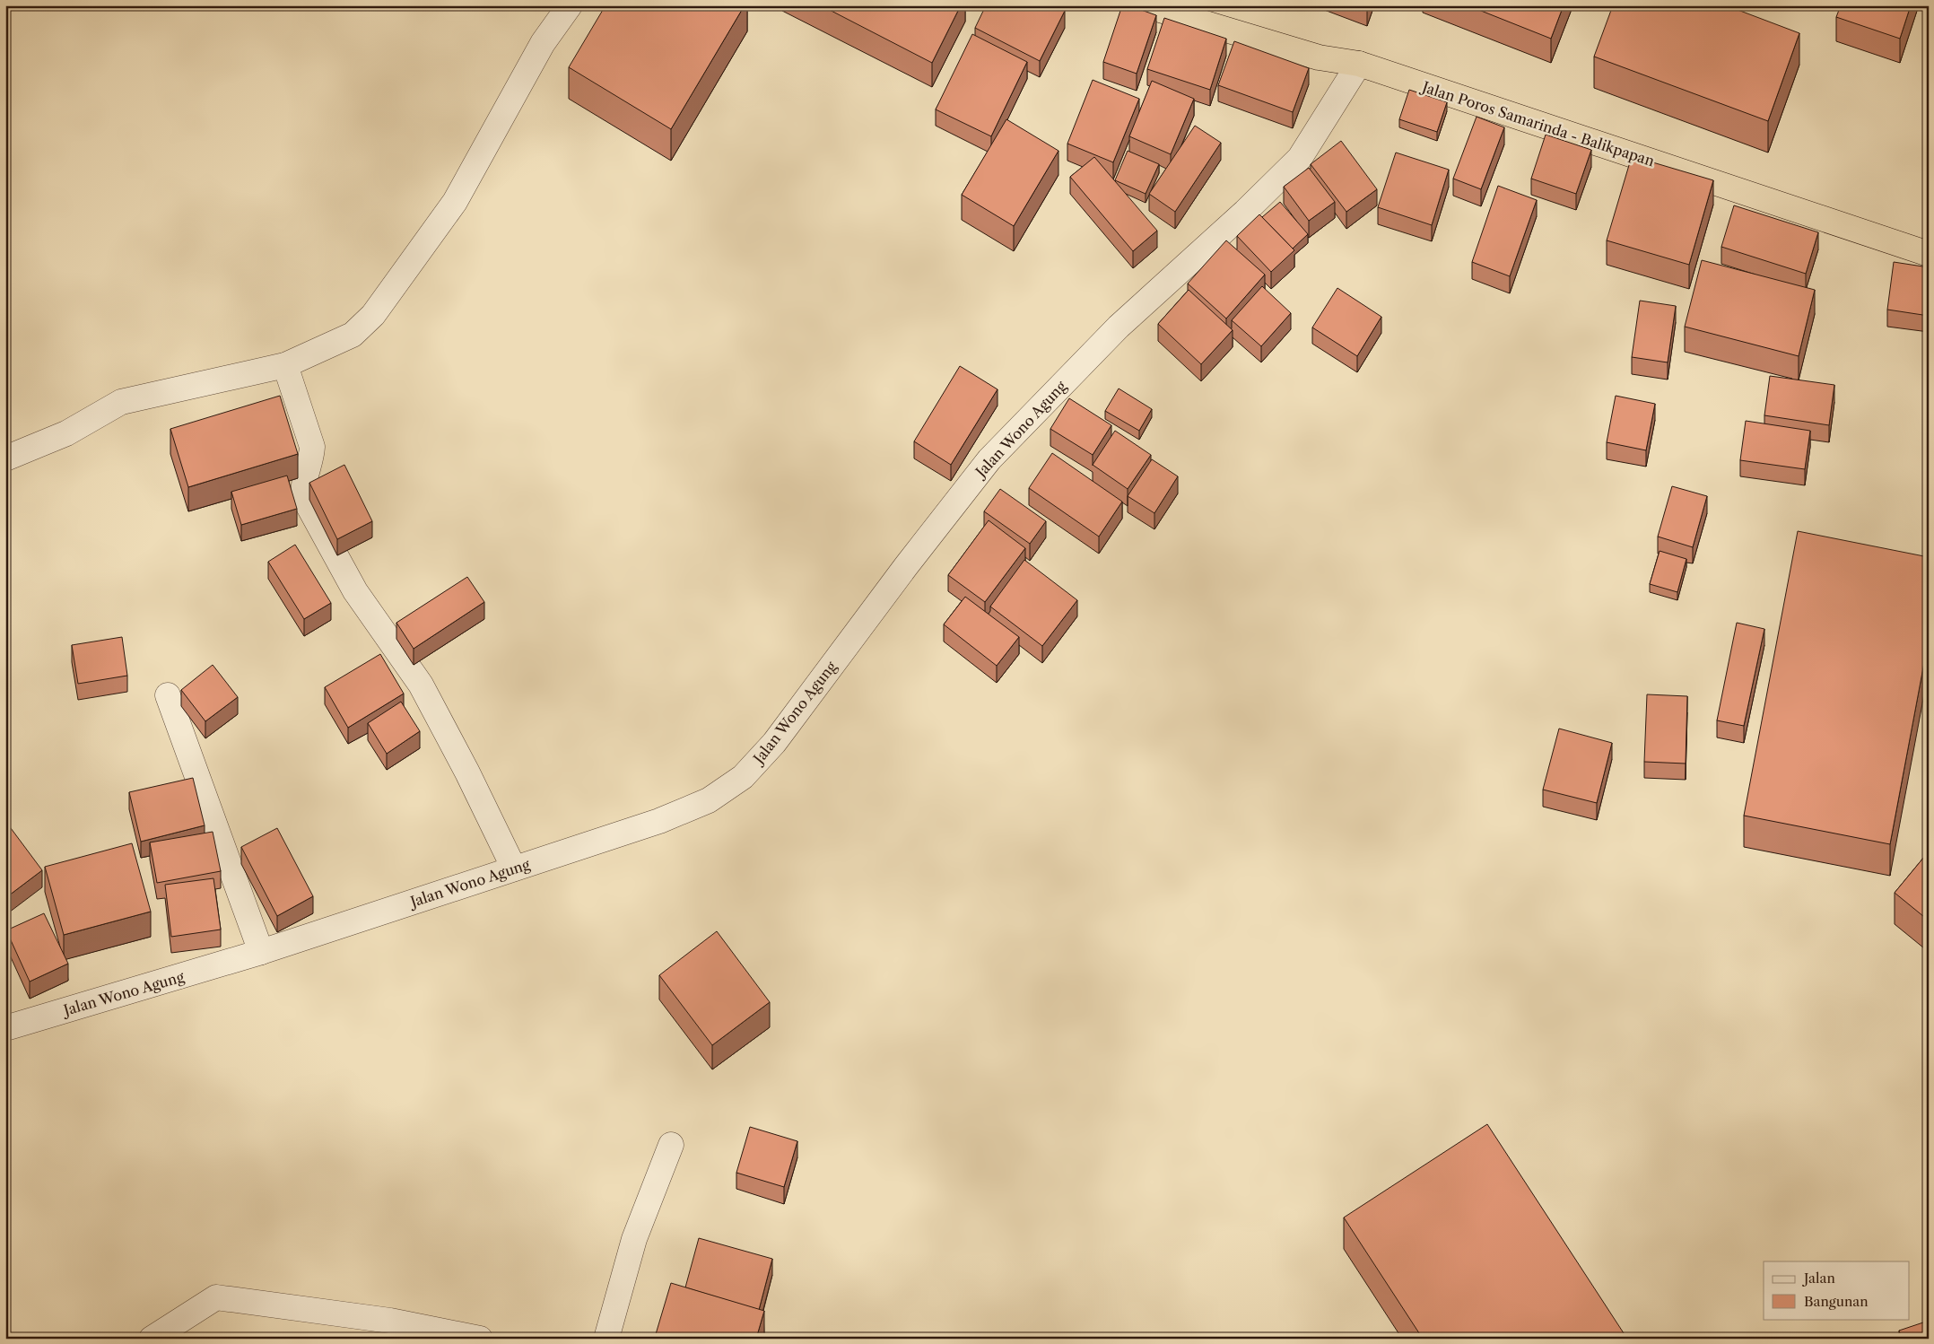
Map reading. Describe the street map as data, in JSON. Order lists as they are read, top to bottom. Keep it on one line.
{"streets":{"highway":["Jalan Poros Samarinda - Balikpapan"],"street":["Jalan Wono Agung"]},"crossings":[["Jalan Poros Samarinda - Balikpapan","Jalan Wono Agung"]],"legend":["Jalan","Bangunan"]}
